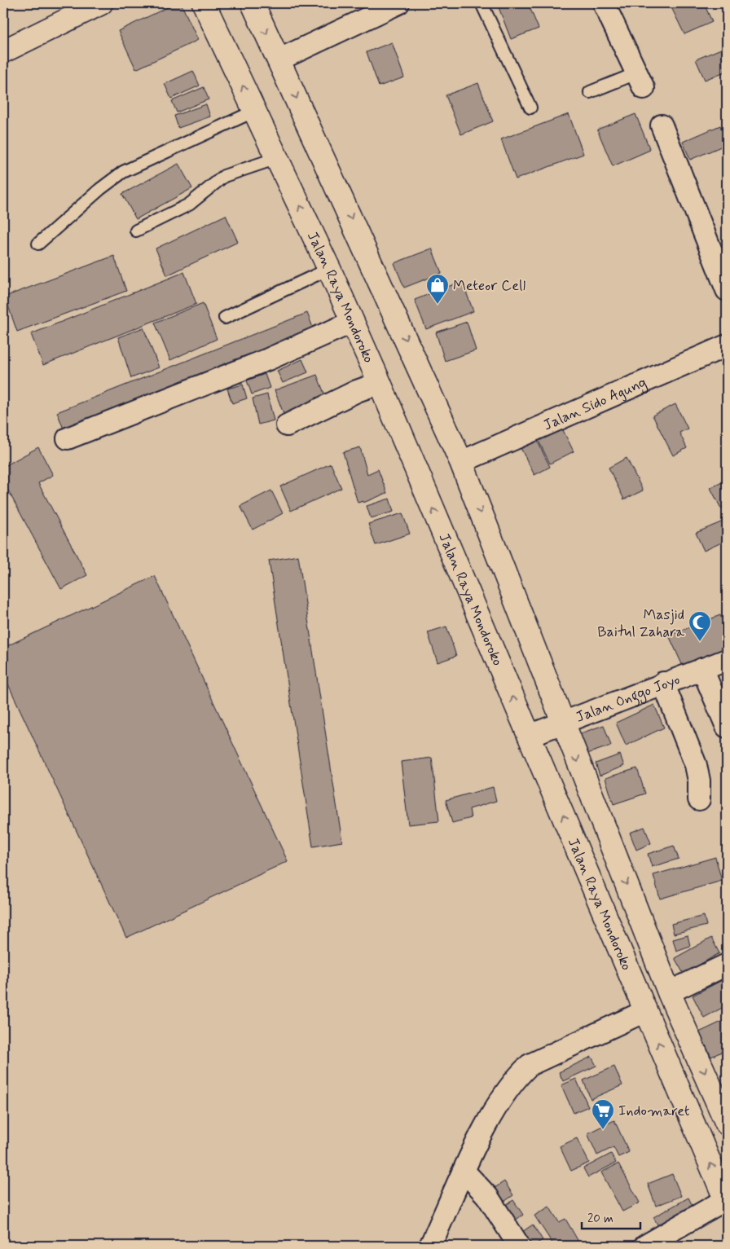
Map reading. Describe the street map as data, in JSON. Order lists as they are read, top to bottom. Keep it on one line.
{"streets":{"main road":["Jalan Raya Mondoroko"],"street":["Jalan Sido Agung","Jalan Onggo Joyo"]},"crossings":[["Jalan Raya Mondoroko","Jalan Sido Agung"],["Jalan Raya Mondoroko","Jalan Onggo Joyo"]],"places":{"shop":["Meteor Cell"],"mosque":["Masjid Baitul Zahara"],"supermarket":["Indomaret"]},"scale_bar":"20 m"}
